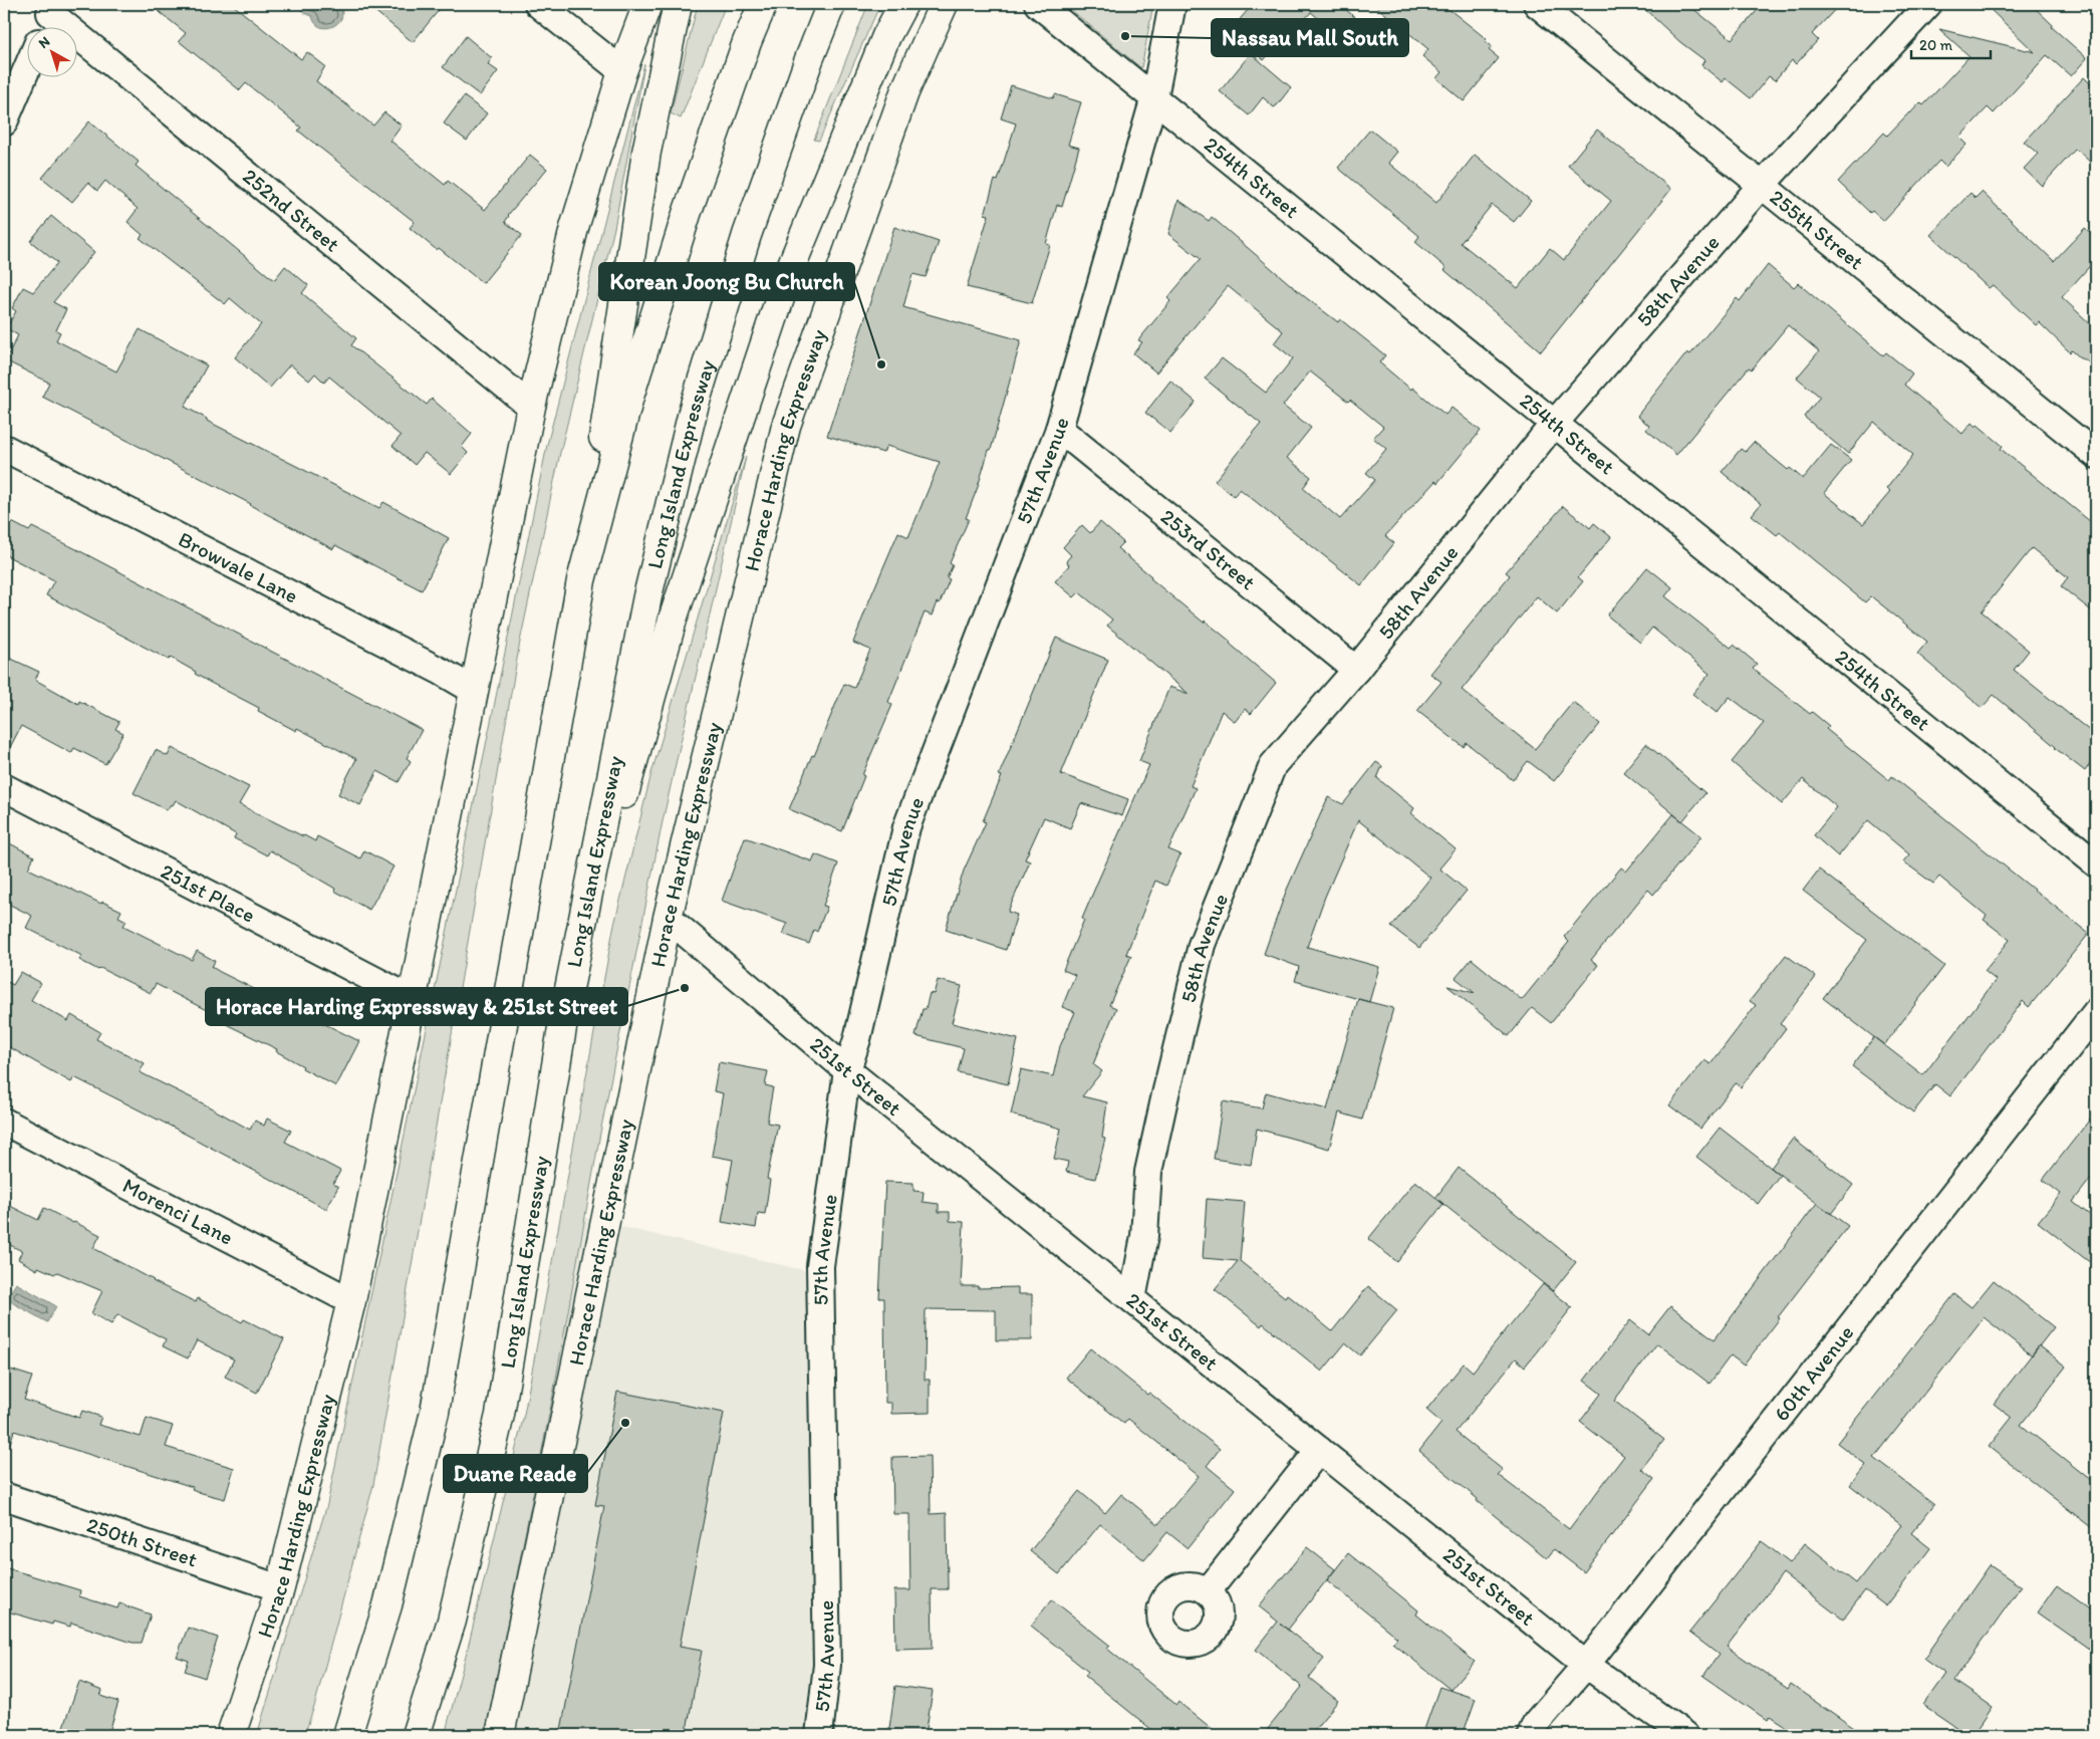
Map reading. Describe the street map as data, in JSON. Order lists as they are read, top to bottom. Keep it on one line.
{"streets":{"main road":["Horace Harding Expressway","Long Island Expressway"],"street":["254th Street","252nd Street","255th Street","58th Avenue","57th Avenue","253rd Street","Browvale Lane","251st Place","251st Street","Morenci Lane","60th Avenue","250th Street"]},"crossings":[["254th Street","58th Avenue"],["254th Street","57th Avenue"],["252nd Street","Horace Harding Expressway"],["255th Street","58th Avenue"],["58th Avenue","253rd Street"],["58th Avenue","251st Street"],["Horace Harding Expressway","Browvale Lane"],["Horace Harding Expressway","251st Place"],["Horace Harding Expressway","251st Street"],["Horace Harding Expressway","Morenci Lane"],["Horace Harding Expressway","250th Street"],["57th Avenue","253rd Street"],["57th Avenue","251st Street"],["251st Street","60th Avenue"]],"places":["Nassau Mall South","Korean Joong Bu Church","Horace Harding Expressway & 251st Street","Duane Reade"],"scale_bar":"20 m","north":"top left"}
